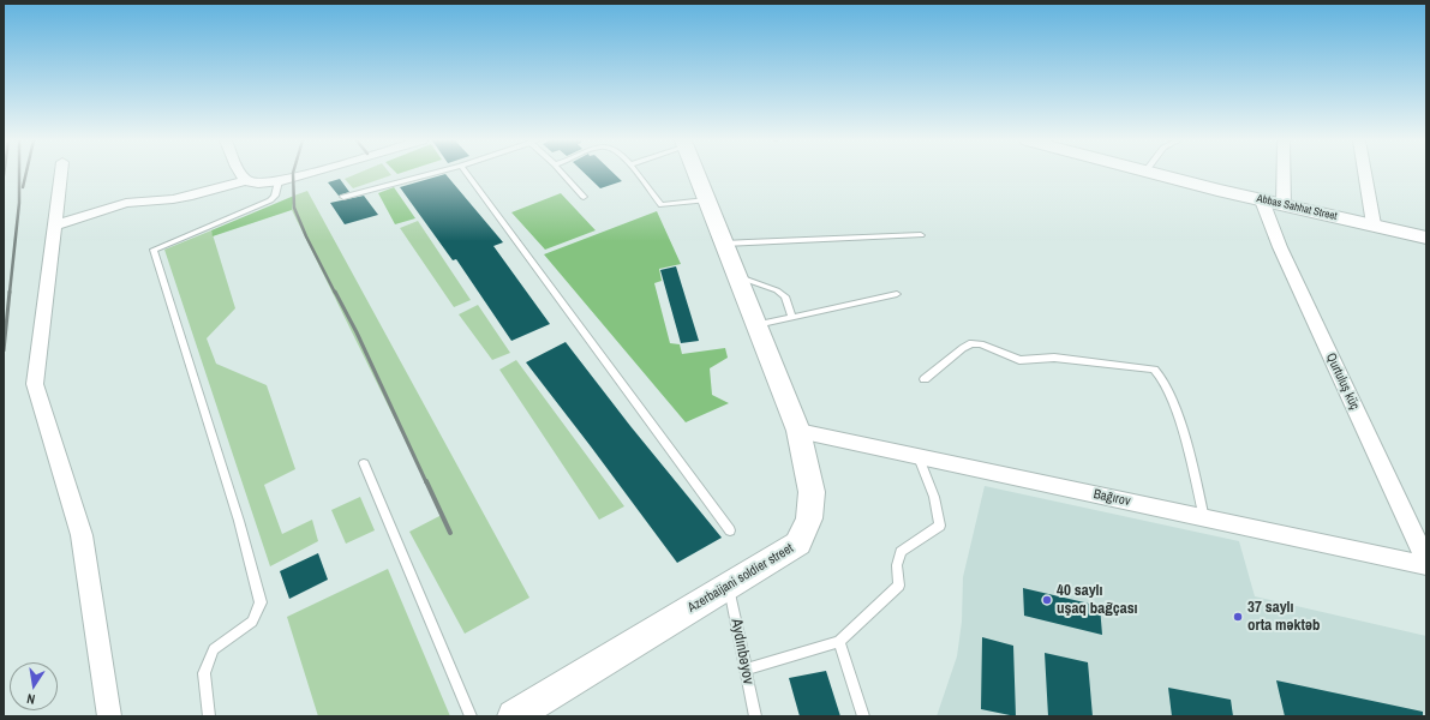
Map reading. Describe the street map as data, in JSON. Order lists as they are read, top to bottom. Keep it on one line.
{"streets":{"main road":["Abbas Sahhat Street","Azerbaijani soldier street"],"street":["Qurtuluş küç","Bağırov"],"lane":["Aydınbəyov"]},"crossings":[["Abbas Sahhat Street","Qurtuluş küç"],["Qurtuluş küç","Bağırov"],["Bağırov","Azerbaijani soldier street"],["Azerbaijani soldier street","Aydınbəyov"]],"places":["40 saylı uşaq bağçası","37 saylı orta məktəb"],"north":"bottom"}
